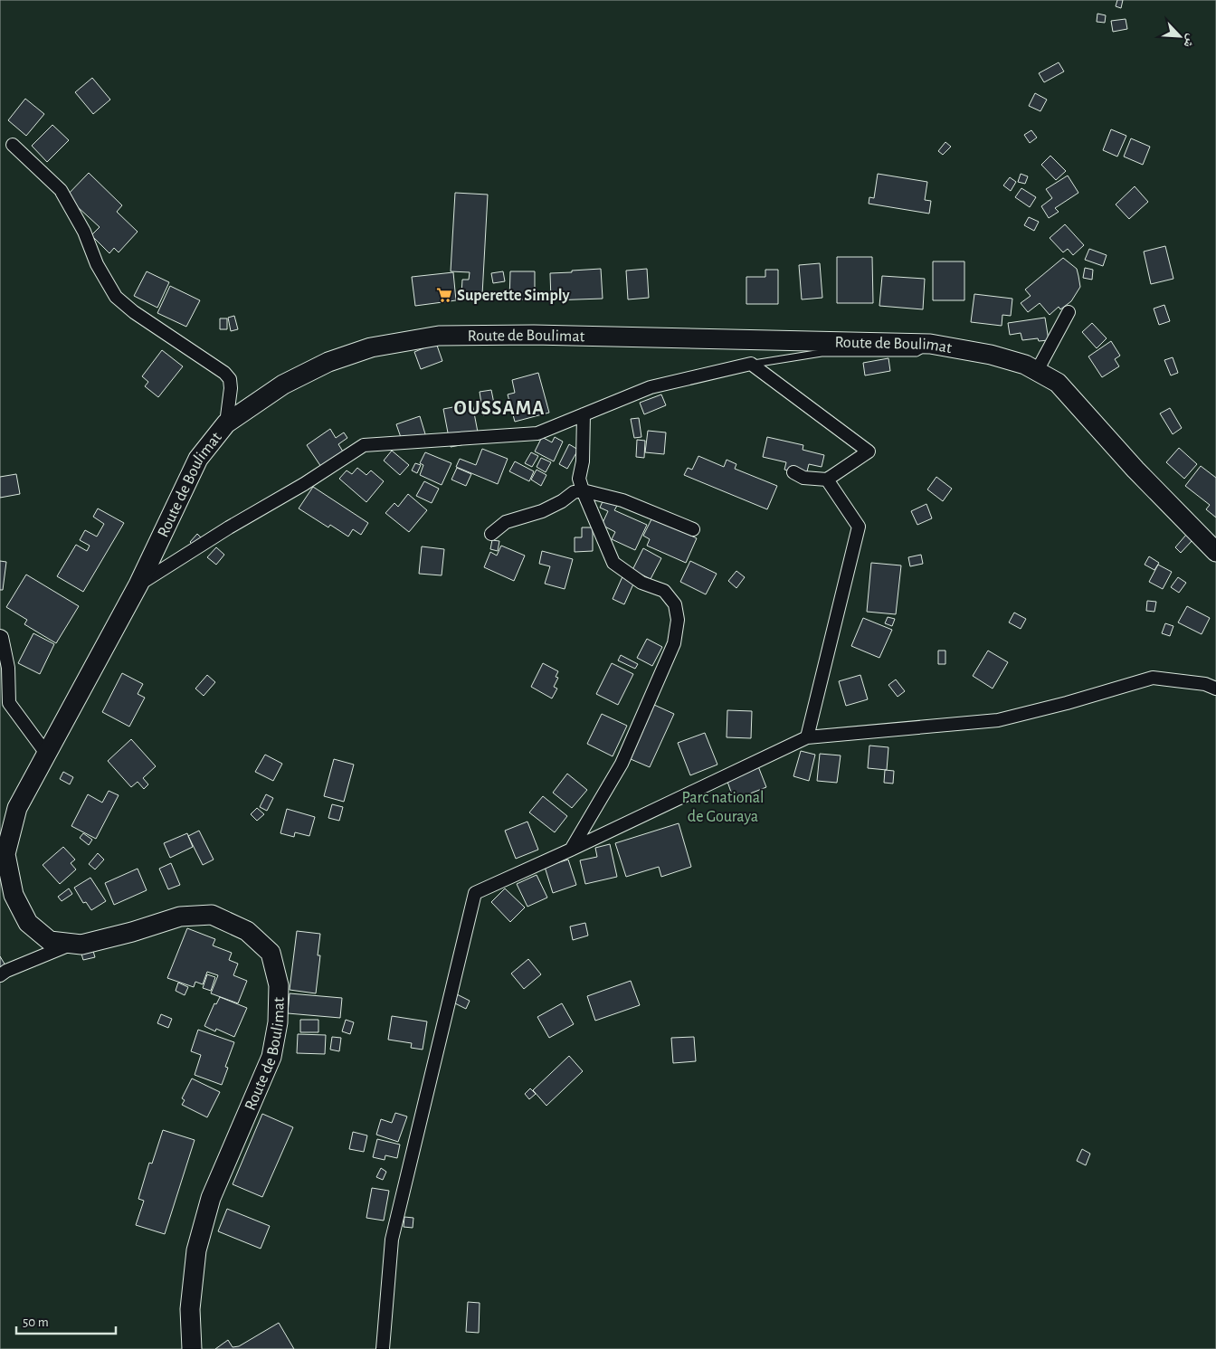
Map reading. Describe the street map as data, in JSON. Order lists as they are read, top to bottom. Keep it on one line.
{"streets":{"main road":["Route de Boulimat"]},"districts":["OUSSAMA"],"parks":["Parc national de Gouraya"],"places":{"supermarket":["Superette Simply"]},"scale_bar":"50 m","north":"bottom right"}
